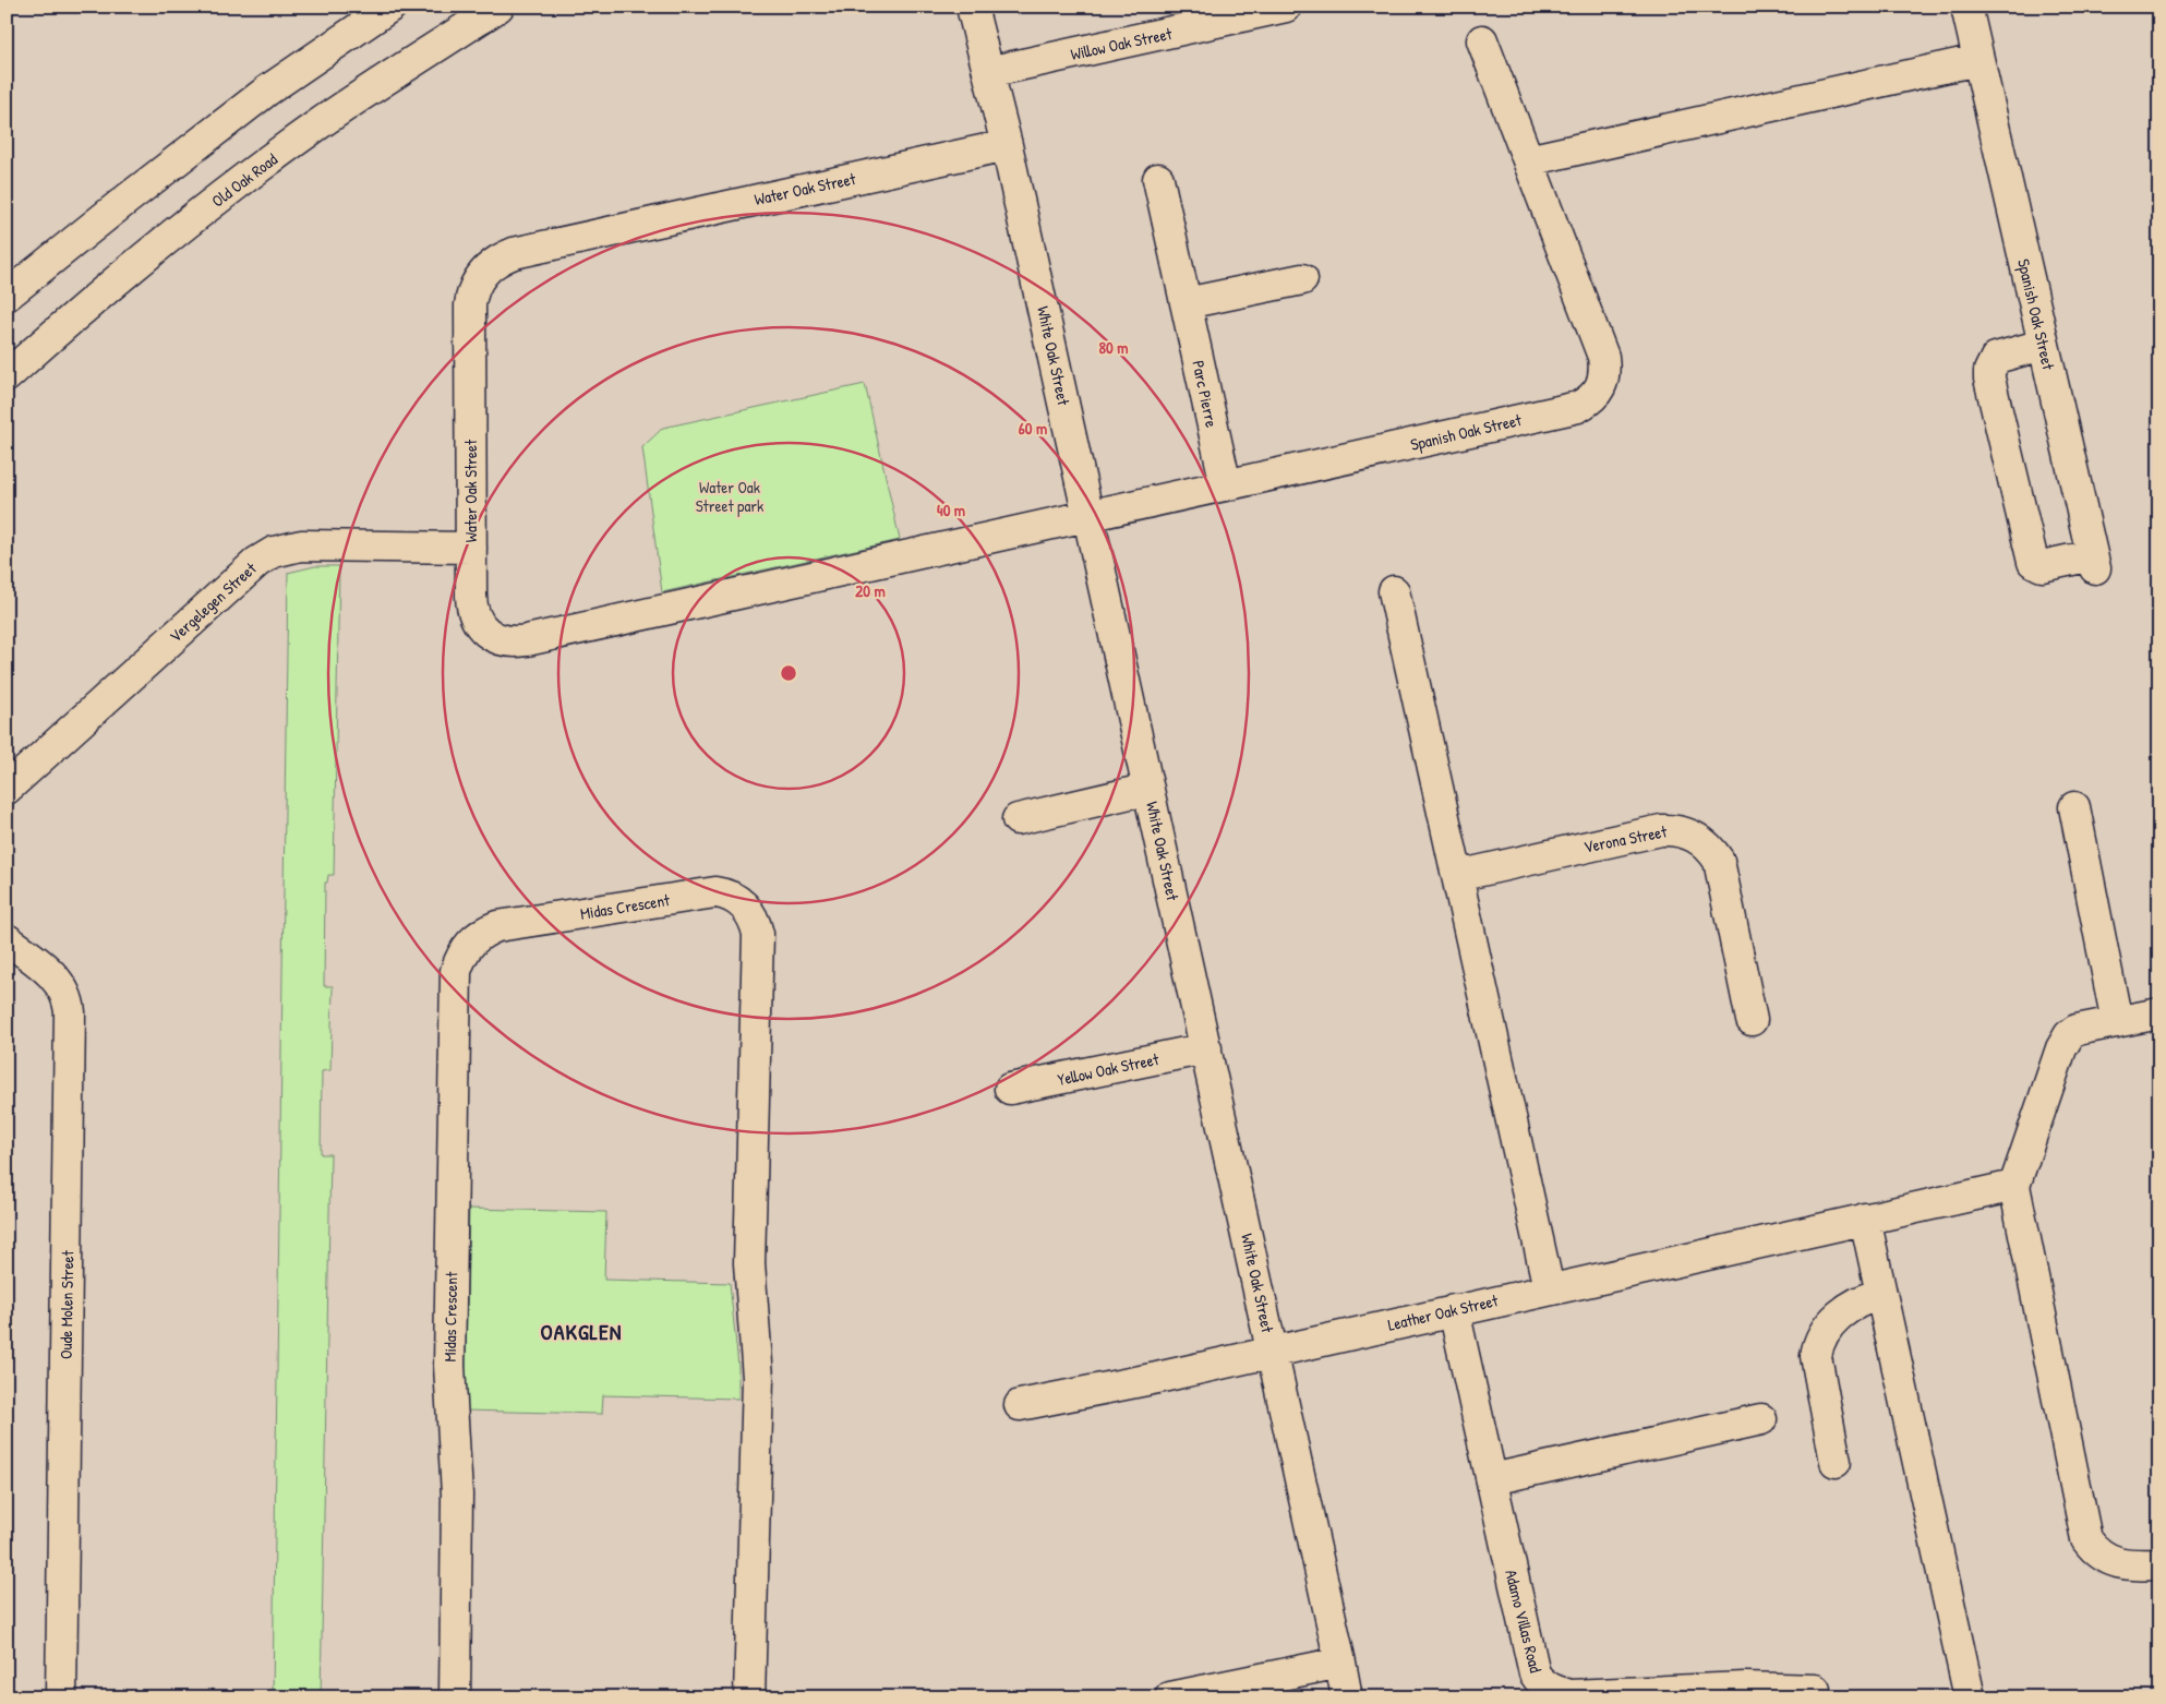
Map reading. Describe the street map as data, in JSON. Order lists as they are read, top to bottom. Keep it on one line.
{"streets":{"street":["Willow Oak Street","Old Oak Road","Water Oak Street","Spanish Oak Street","White Oak Street","Parc Pierre","Vergelegen Street","Verona Street","Midas Crescent","Yellow Oak Street","Oude Molen Street","Leather Oak Street","Adamo Villas Road"]},"crossings":[["Willow Oak Street","White Oak Street"],["Water Oak Street","Spanish Oak Street"],["Water Oak Street","White Oak Street"],["Water Oak Street","Vergelegen Street"],["Spanish Oak Street","White Oak Street"],["Spanish Oak Street","Parc Pierre"],["White Oak Street","Yellow Oak Street"],["White Oak Street","Leather Oak Street"],["Leather Oak Street","Adamo Villas Road"]],"districts":["OAKGLEN"],"parks":["Water Oak Street park"],"rings":["80 m","60 m","40 m","20 m"]}
